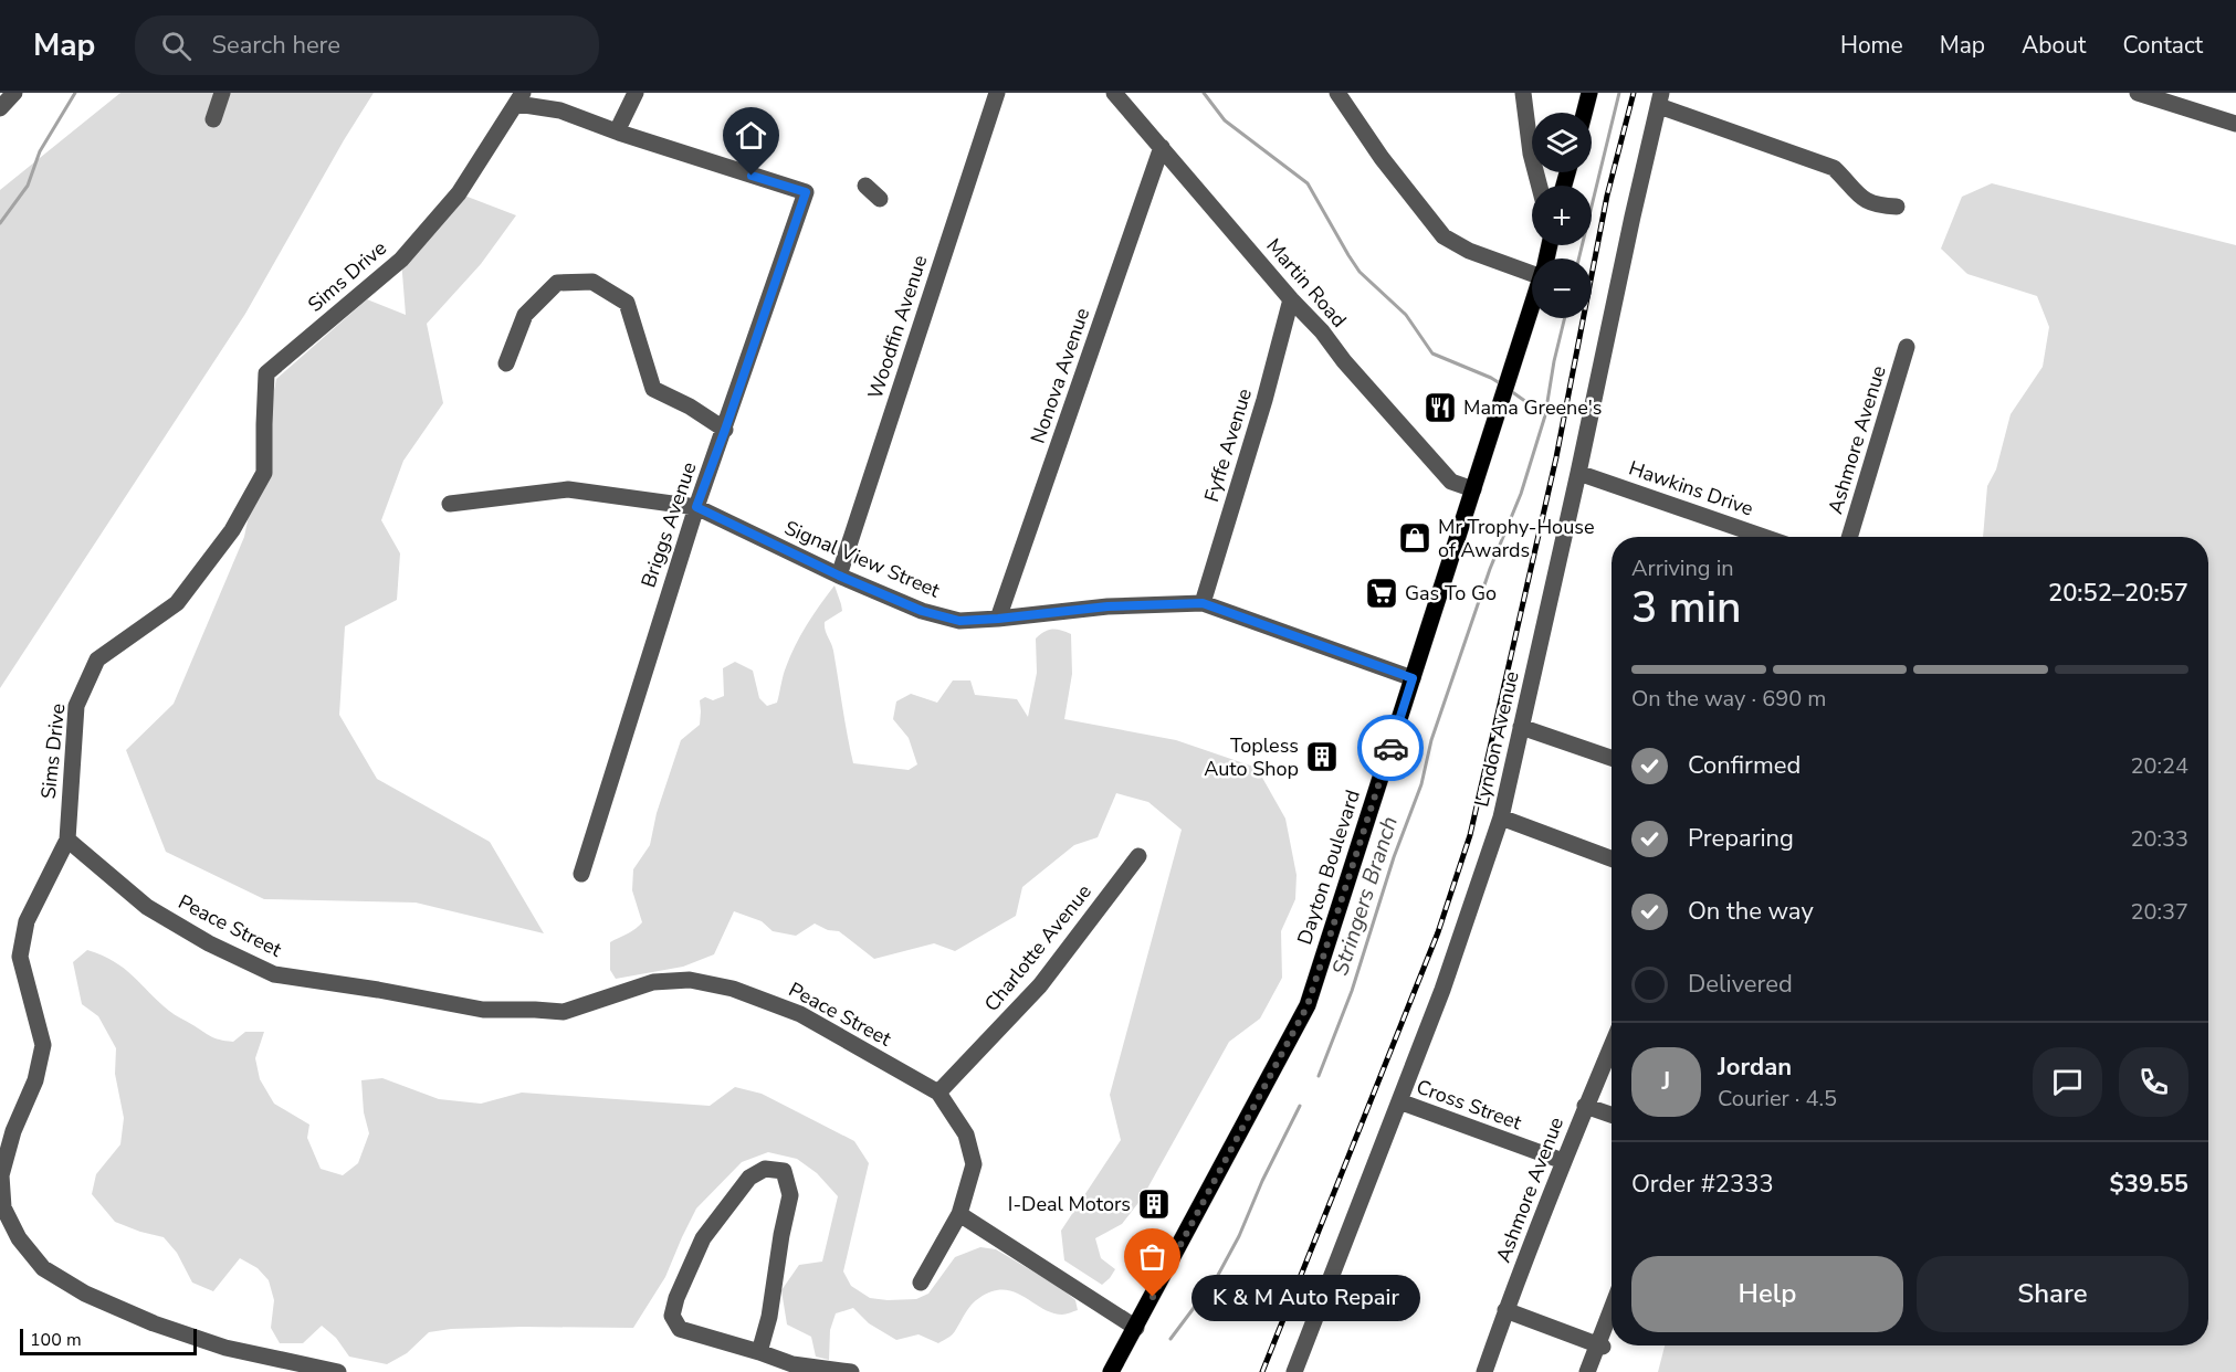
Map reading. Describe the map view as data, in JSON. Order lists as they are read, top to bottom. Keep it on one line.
{"streets":{"main road":["Dayton Boulevard"],"street":["Sims Drive","Martin Road","Woodfin Avenue","Nonova Avenue","Ashmore Avenue","Fyffe Avenue","Hawkins Drive","Briggs Avenue","Signal View Street","Lyndon Avenue","Peace Street","Charlotte Avenue","Cross Street"]},"crossings":[["Sims Drive","Peace Street"],["Martin Road","Nonova Avenue"],["Martin Road","Fyffe Avenue"],["Martin Road","Dayton Boulevard"],["Woodfin Avenue","Signal View Street"],["Nonova Avenue","Signal View Street"],["Ashmore Avenue","Cross Street"],["Fyffe Avenue","Signal View Street"],["Hawkins Drive","Lyndon Avenue"],["Briggs Avenue","Signal View Street"],["Signal View Street","Dayton Boulevard"],["Lyndon Avenue","Cross Street"],["Peace Street","Charlotte Avenue"]],"water":["Stringers Branch"],"places":{"restaurant":["Mama Greene's"],"shop":["Mr Trophy-House of Awards"],"supermarket":["Gas To Go"],"building":["Topless Auto Shop","I-Deal Motors"],"other":["K & M Auto Repair"]},"scale_bar":"100 m","page":{"header":"Map","search":"Search here","nav":["Home","Map","About","Contact"],"map_buttons":["+","−"],"heading":["3 min","Arriving in","20:52–20:57"],"panel":["Jordan","Courier · 4.5","Order #2333","$39.55"],"bar":"On the way · 690 m","list":[["Confirmed","20:24"],["Preparing","20:33"],["On the way","20:37"],"Delivered"],"round":"J","buttons":["Help","Share"],"bubble":"K & M Auto Repair","scale":"100 m"}}
